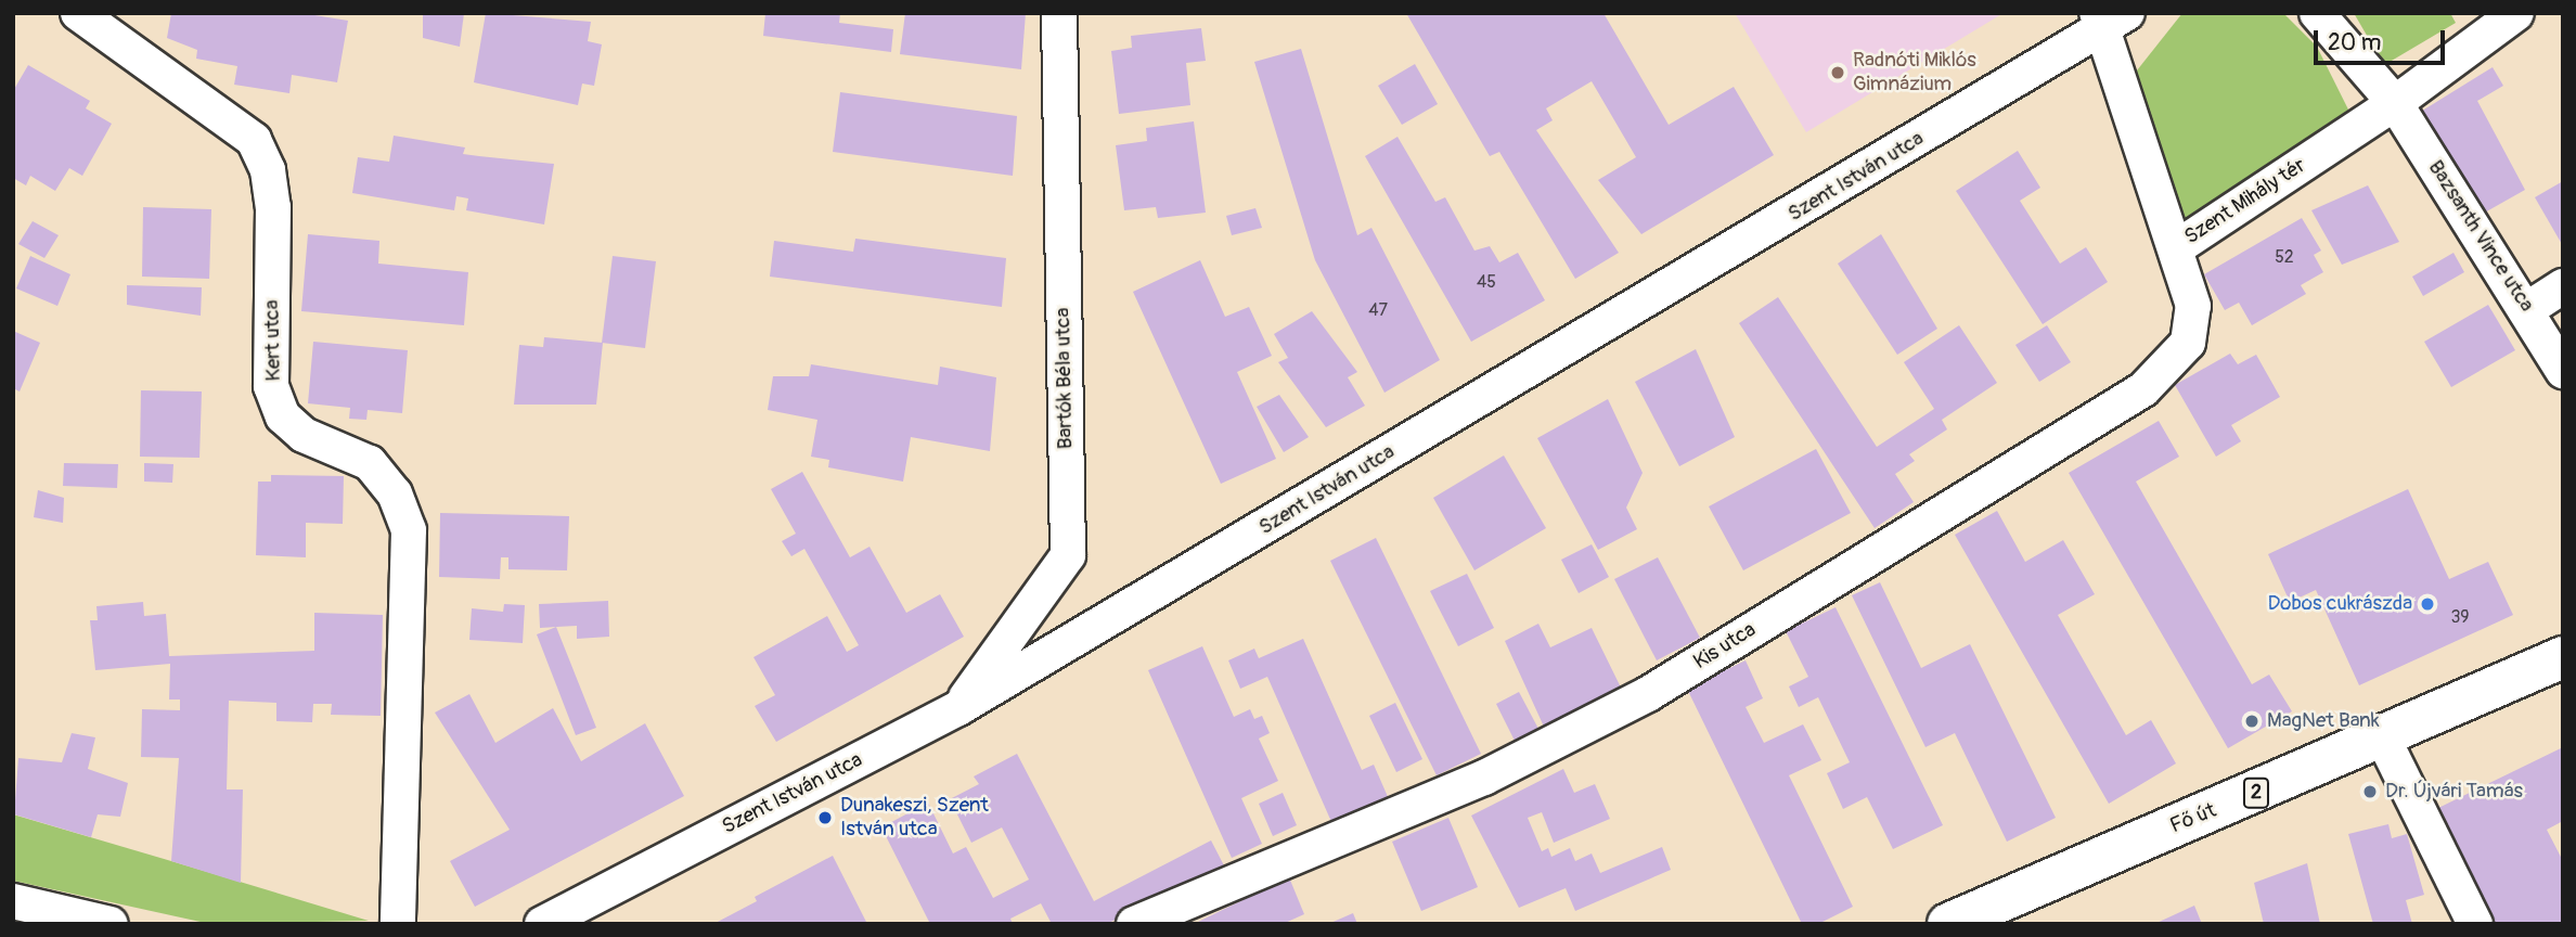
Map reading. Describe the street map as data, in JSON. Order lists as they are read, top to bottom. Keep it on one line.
{"streets":{"main road":["2","Fő út"],"street":["Szent István utca","Szent Mihály tér","Bazsanth Vince utca","Kert utca","Bartók Béla utca","Kis utca"]},"crossings":[["Szent István utca","Szent Mihály tér"],["Szent István utca","Bartók Béla utca"],["Szent Mihály tér","Bazsanth Vince utca"],["Szent Mihály tér","Kis utca"]],"places":["Radnóti Miklós Gimnázium","Dobos cukrászda","MagNet Bank","Dr. Újvári Tamás","Dunakeszi, Szent István utca"],"house_numbers":["52","45","47","39"],"scale_bar":"20 m"}
